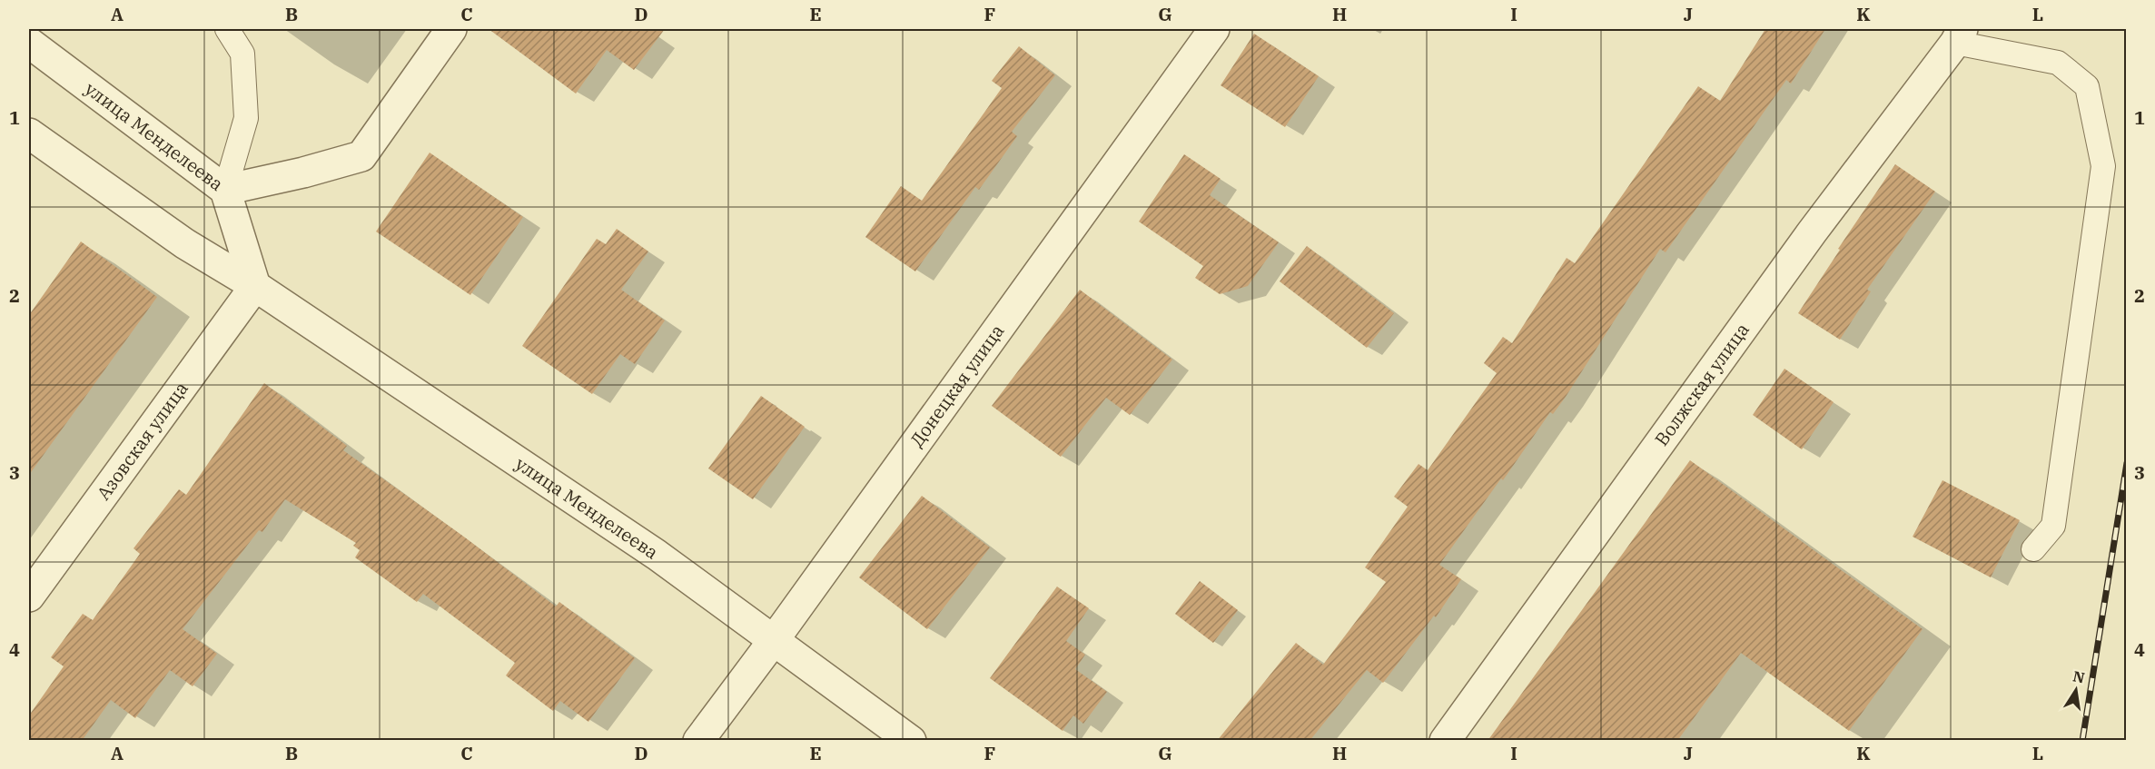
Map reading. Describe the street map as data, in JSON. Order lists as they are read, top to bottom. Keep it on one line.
{"streets":{"street":["улица Менделеева","Волжская улица","Донецкая улица","Азовская улица"]},"crossings":[["улица Менделеева","Донецкая улица"],["улица Менделеева","Азовская улица"]],"north":"top","grid":{"columns":["A","B","C","D","E","F","G","H","I","J","K","L"],"rows":["1","2","3","4"]}}
